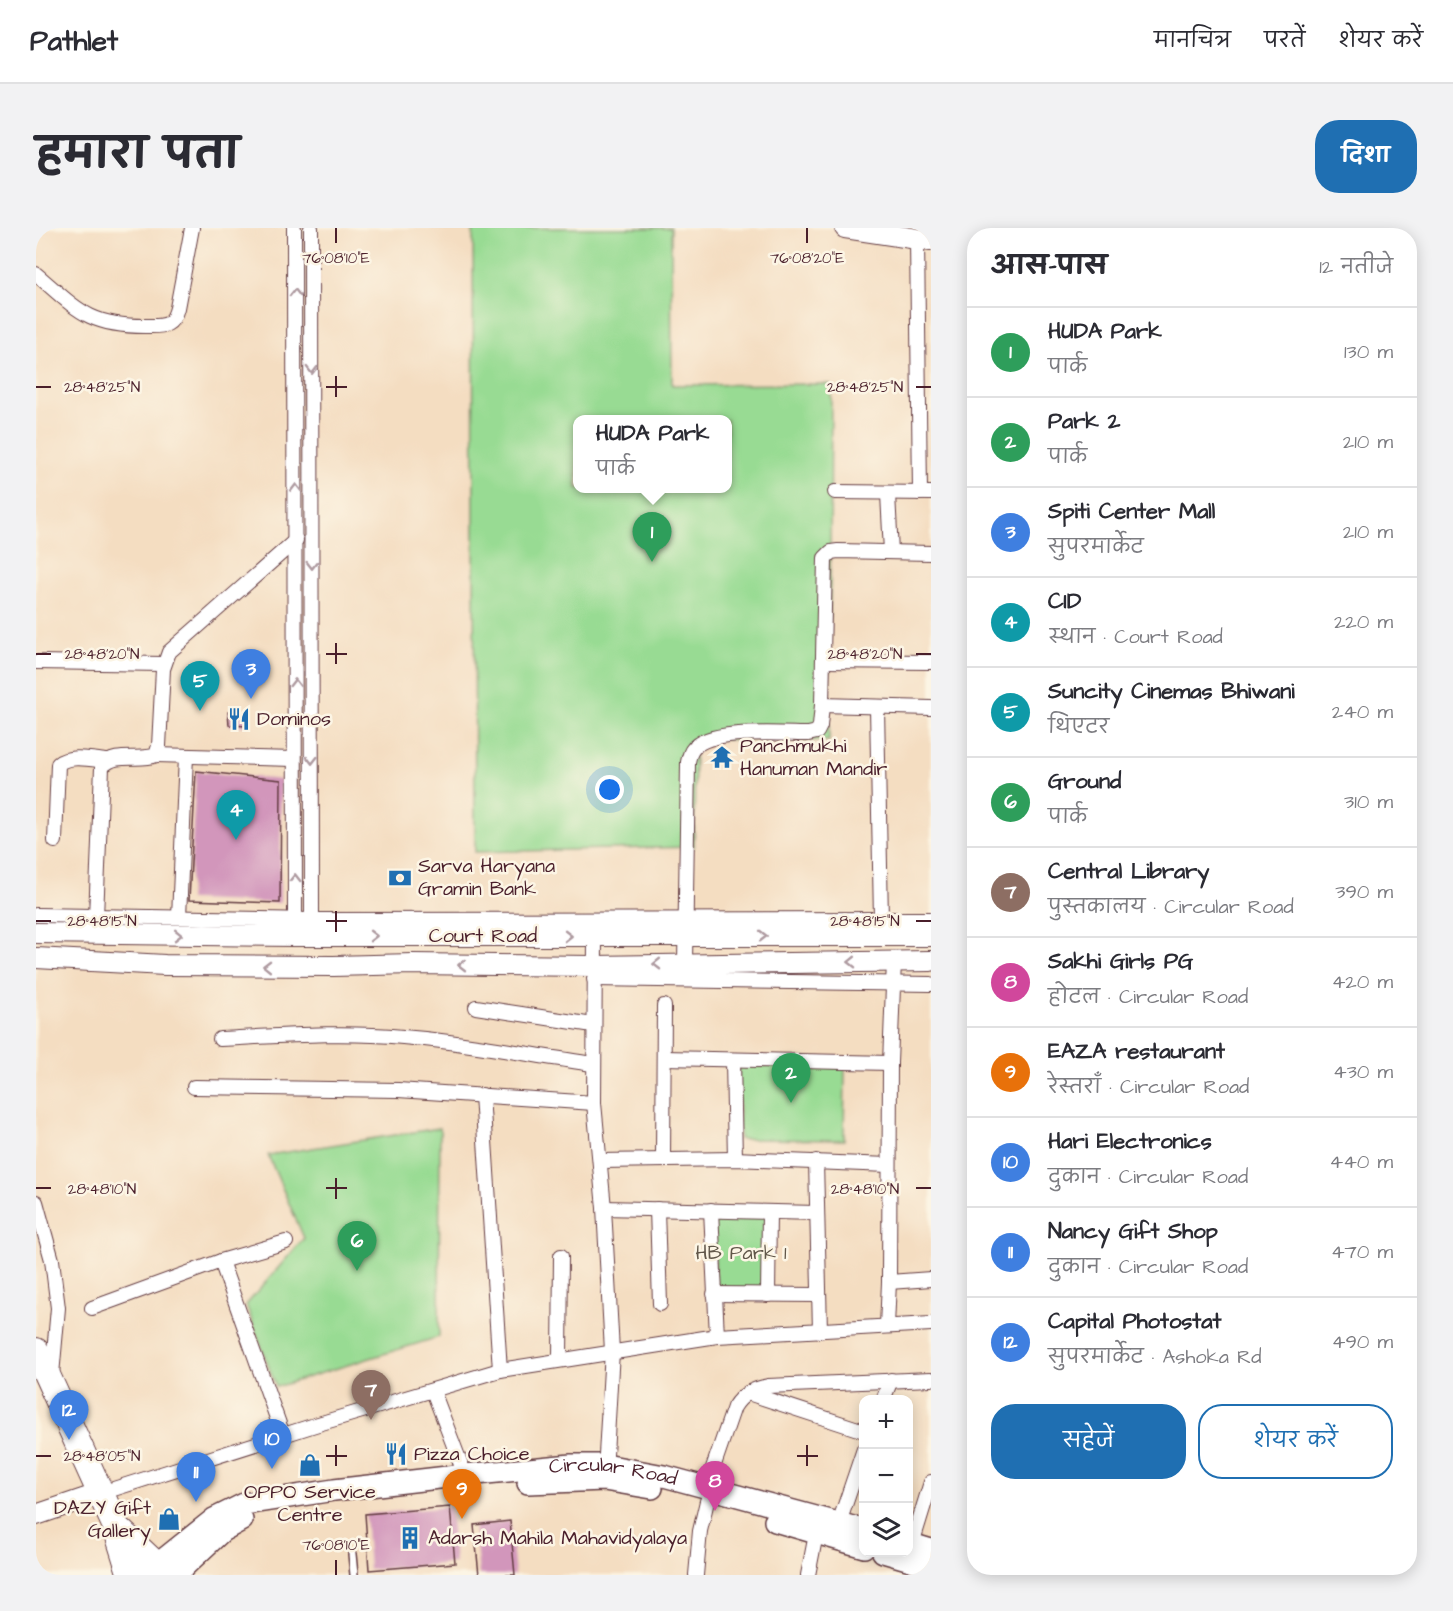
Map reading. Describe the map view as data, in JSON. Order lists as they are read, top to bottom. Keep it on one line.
{"streets":{"main road":["Circular Road"],"street":["Court Road"]},"parks":["HB Park 1"],"places":{"restaurant":["Dominos","Pizza Choice"],"temple":["Panchmukhi Hanuman Mandir"],"bank":["Sarva Haryana Gramin Bank"],"shop":["OPPO Service Centre","DAZY Gift Gallery"],"building":["Adarsh Mahila Mahavidyalaya"]},"page":{"header":"Pathlet","nav":["मानचित्र","परतें","शेयर करें"],"title":"हमारा पता","buttons":["दिशा",["सहेजें","शेयर करें"]],"heading":["आस-पास","12 नतीजे"],"list":[{"mark":"1","name":"HUDA Park","note":"पार्क","value":"130 m"},{"mark":"2","name":"Park 2","note":"पार्क","value":"210 m"},{"mark":"3","name":"Spiti Center Mall","note":"सुपरमार्केट","value":"210 m"},{"mark":"4","name":"CID","note":"स्थान · Court Road","value":"220 m"},{"mark":"5","name":"Suncity Cinemas Bhiwani","note":"थिएटर","value":"240 m"},{"mark":"6","name":"Ground","note":"पार्क","value":"310 m"},{"mark":"7","name":"Central Library","note":"पुस्तकालय · Circular Road","value":"390 m"},{"mark":"8","name":"Sakhi Girls PG","note":"होटल · Circular Road","value":"420 m"},{"mark":"9","name":"EAZA restaurant","note":"रेस्तराँ · Circular Road","value":"430 m"},{"mark":"10","name":"Hari Electronics","note":"दुकान · Circular Road","value":"440 m"},{"mark":"11","name":"Nancy Gift Shop","note":"दुकान · Circular Road","value":"470 m"},{"mark":"12","name":"Capital Photostat","note":"सुपरमार्केट · Ashoka Rd","value":"490 m"}],"popup":["HUDA Park","पार्क"],"pins":["1","3","5","4","2","6","7","12","10","11","8","9"],"map_buttons":["+","−"]},"coordinates":["76°08'10\"E","76°08'20\"E","28°48'25\"N","28°48'20\"N","28°48'15\"N","28°48'10\"N","28°48'05\"N"]}
